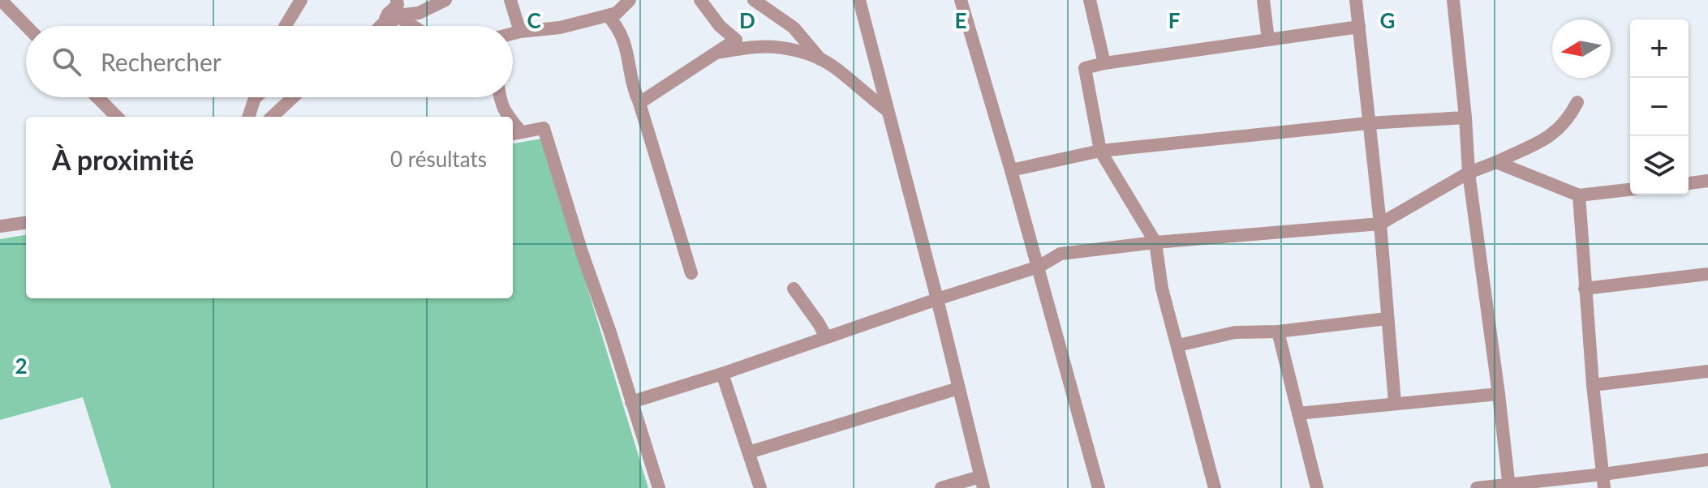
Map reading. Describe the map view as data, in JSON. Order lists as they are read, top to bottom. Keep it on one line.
{"north":"left","page":{"map_buttons":["+","−"],"search":"Rechercher","heading":["À proximité","0 résultats"]},"grid":{"columns":["C","D","E","F","G"],"rows":["2"]}}
